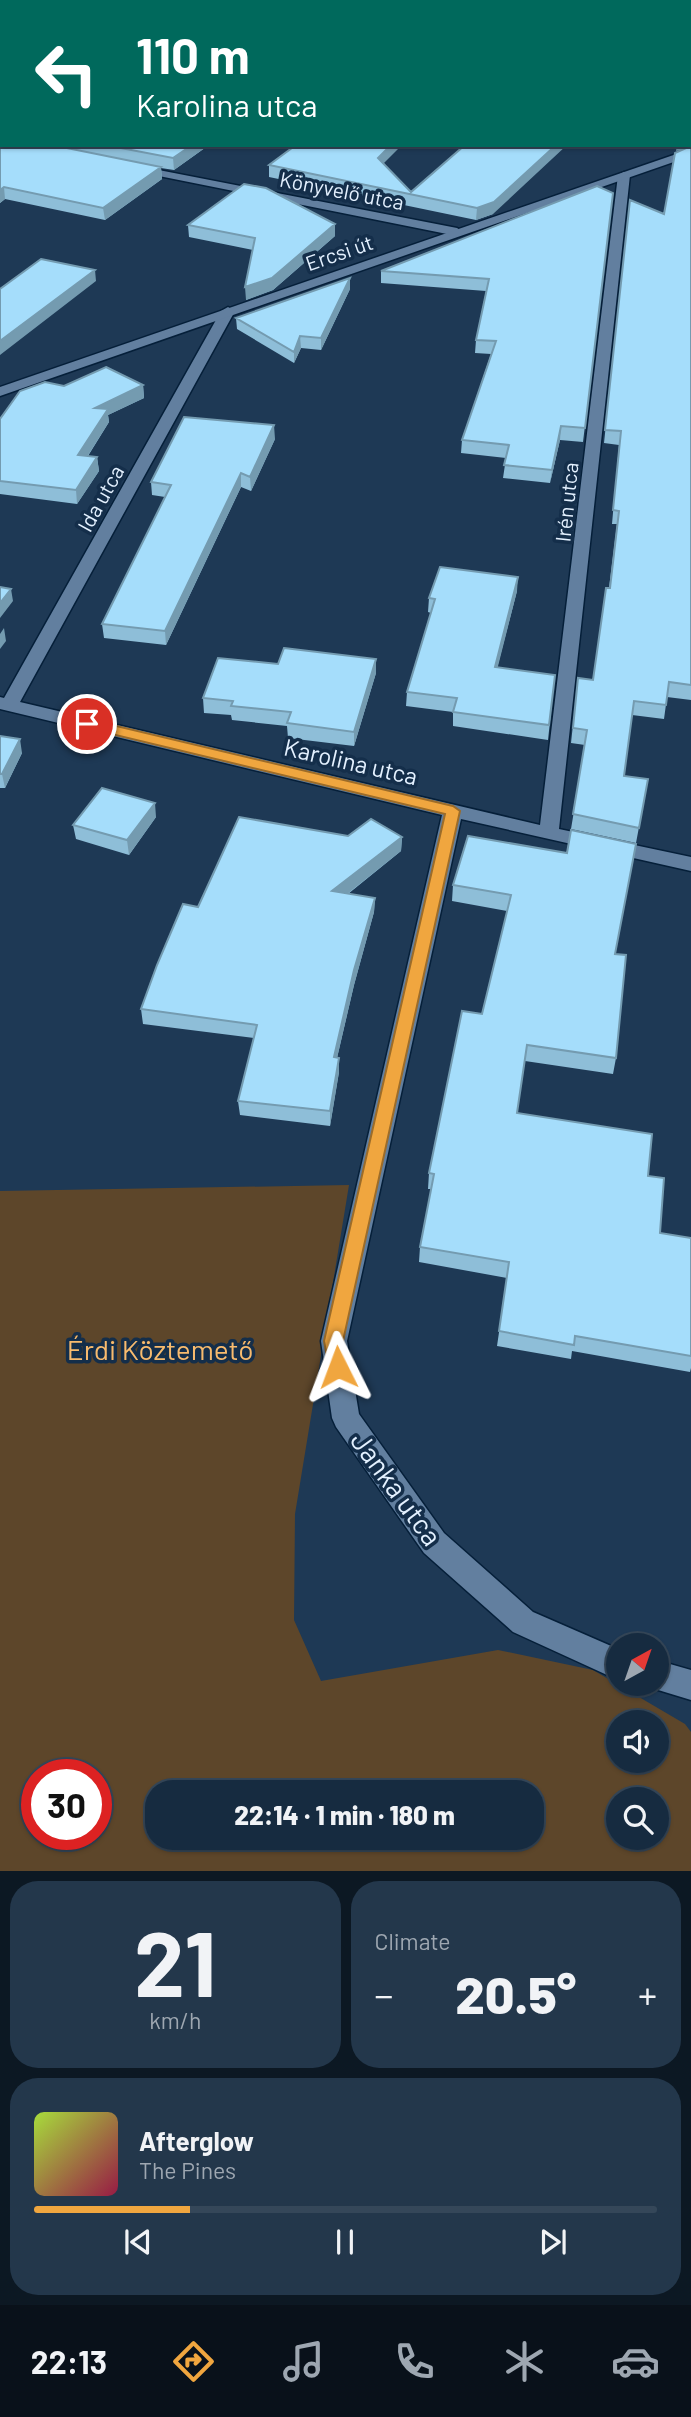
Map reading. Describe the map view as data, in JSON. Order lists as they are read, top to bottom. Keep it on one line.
{"streets":{"street":["Könyvelő utca","Ercsi út","Ida utca","Irén utca","Karolina utca","Janka utca"]},"crossings":[["Könyvelő utca","Ercsi út"],["Ercsi út","Ida utca"],["Ercsi út","Irén utca"],["Ida utca","Karolina utca"],["Irén utca","Karolina utca"],["Karolina utca","Janka utca"]],"parks":["Érdi Köztemető"],"north":"top right","page":{"turn":["110 m","Karolina utca"],"limit":"30","trip":"22:14 · 1 min · 180 m","tile":[["21","km/h"],"Climate"],"heat":["−","20.5°","+"],"song":["Afterglow","The Pines"],"tabs":"22:13"}}
